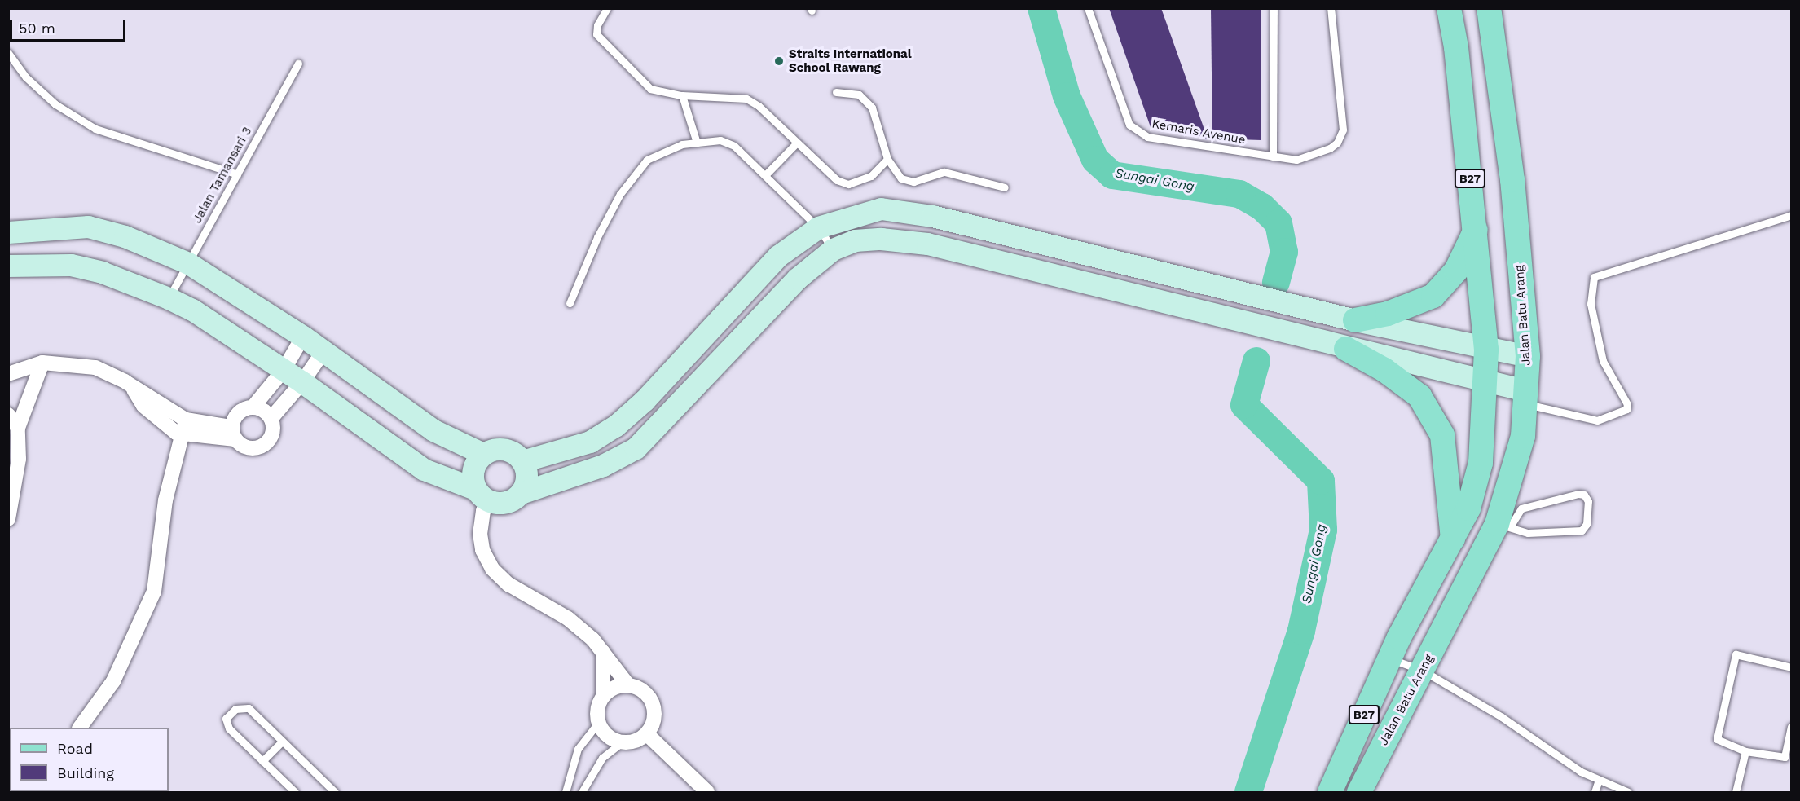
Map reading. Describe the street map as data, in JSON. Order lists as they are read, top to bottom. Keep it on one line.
{"streets":{"main road":["B27","Jalan Batu Arang"],"lane":["Kemaris Avenue","Jalan Tamansari 3"]},"water":["Sungai Gong"],"places":["Straits International School Rawang"],"legend":["Road","Building"],"scale_bar":"50 m"}
